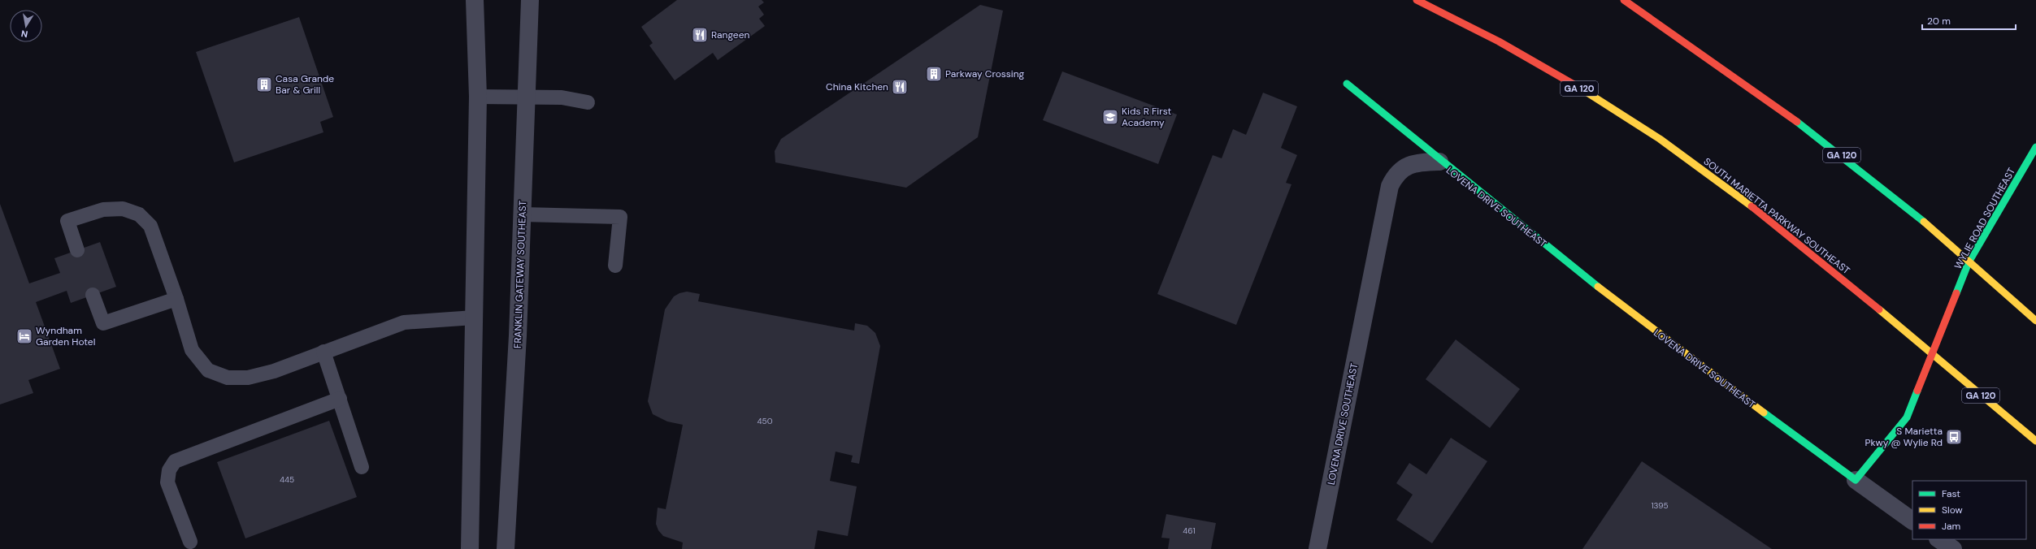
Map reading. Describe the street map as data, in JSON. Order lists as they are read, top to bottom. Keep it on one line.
{"streets":{"main road":["GA 120","LOVENA DRIVE SOUTHEAST","SOUTH MARIETTA PARKWAY SOUTHEAST","WYLIE ROAD SOUTHEAST"],"street":["FRANKLIN GATEWAY SOUTHEAST"]},"crossings":[["GA 120","WYLIE ROAD SOUTHEAST"],["SOUTH MARIETTA PARKWAY SOUTHEAST","WYLIE ROAD SOUTHEAST"]],"places":{"restaurant":["Rangeen","China Kitchen"],"building":["Parkway Crossing","Casa Grande Bar & Grill"],"school or university":["Kids R First Academy"],"hotel":["Wyndham Garden Hotel"],"bus stop":["S Marietta Pkwy @ Wylie Rd"]},"house_numbers":["450","445","1395","461"],"legend":["Fast","Slow","Jam"],"scale_bar":"20 m","north":"bottom"}
